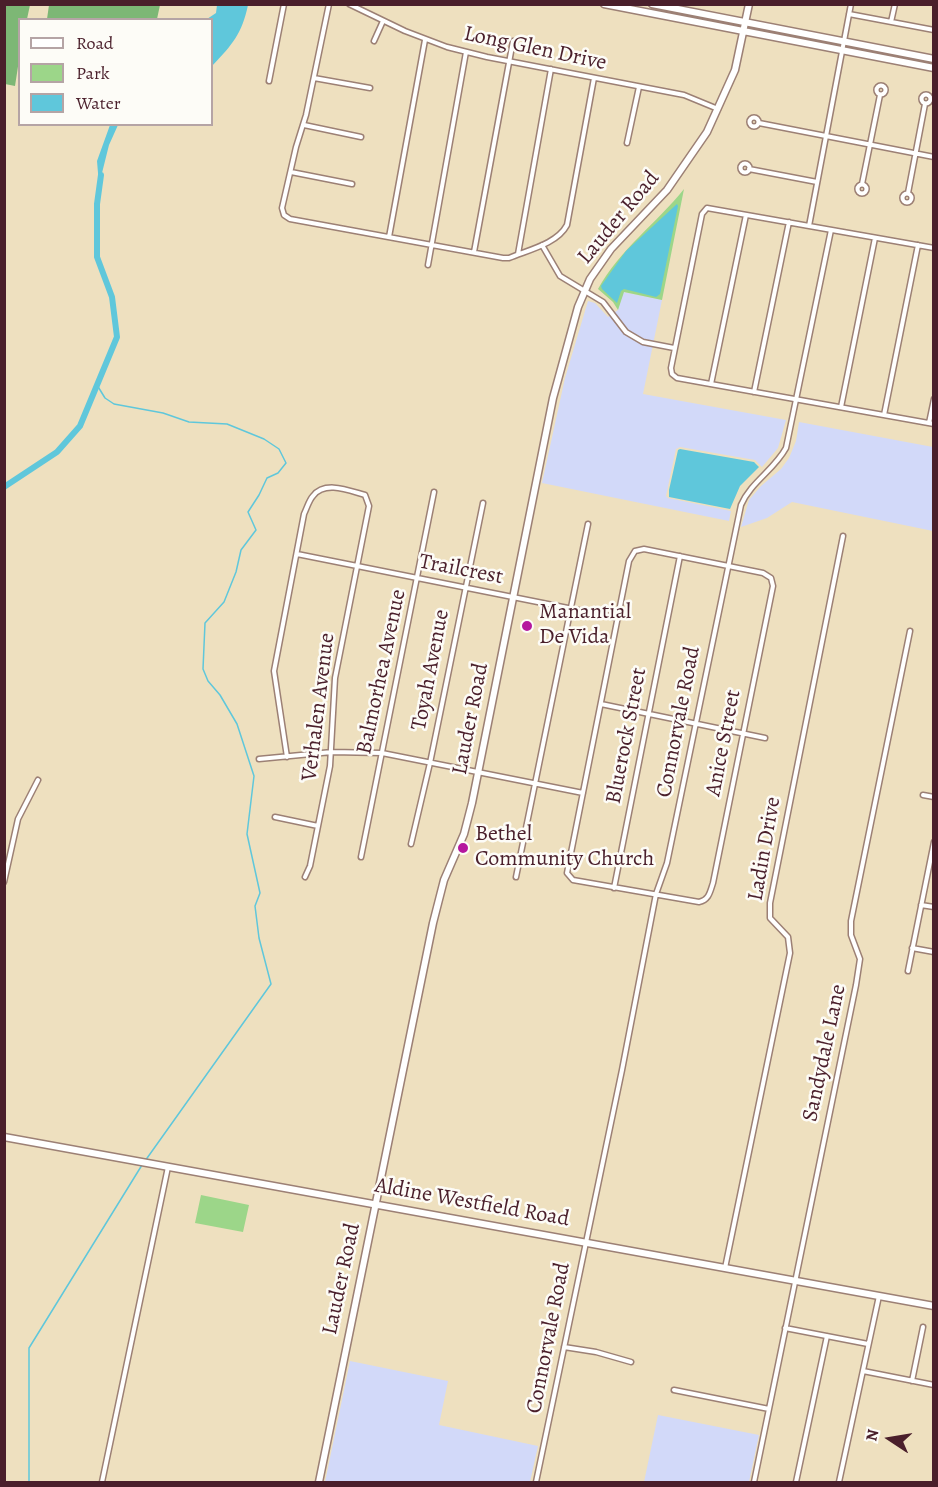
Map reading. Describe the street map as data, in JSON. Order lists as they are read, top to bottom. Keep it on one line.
{"streets":{"main road":["Lauder Road","Aldine Westfield Road"],"street":["Long Glen Drive","Trailcrest","Toyah Avenue","Balmorhea Avenue","Verhalen Avenue","Connorvale Road","Bluerock Street","Anice Street","Ladin Drive","Sandydale Lane"]},"crossings":[["Long Glen Drive","Lauder Road"],["Lauder Road","Trailcrest"],["Lauder Road","Aldine Westfield Road"],["Trailcrest","Toyah Avenue"],["Trailcrest","Balmorhea Avenue"],["Trailcrest","Verhalen Avenue"],["Connorvale Road","Anice Street"],["Connorvale Road","Aldine Westfield Road"],["Ladin Drive","Aldine Westfield Road"],["Sandydale Lane","Aldine Westfield Road"]],"places":["Manantial De Vida","Bethel Community Church"],"legend":["Road","Park","Water"],"north":"left"}
